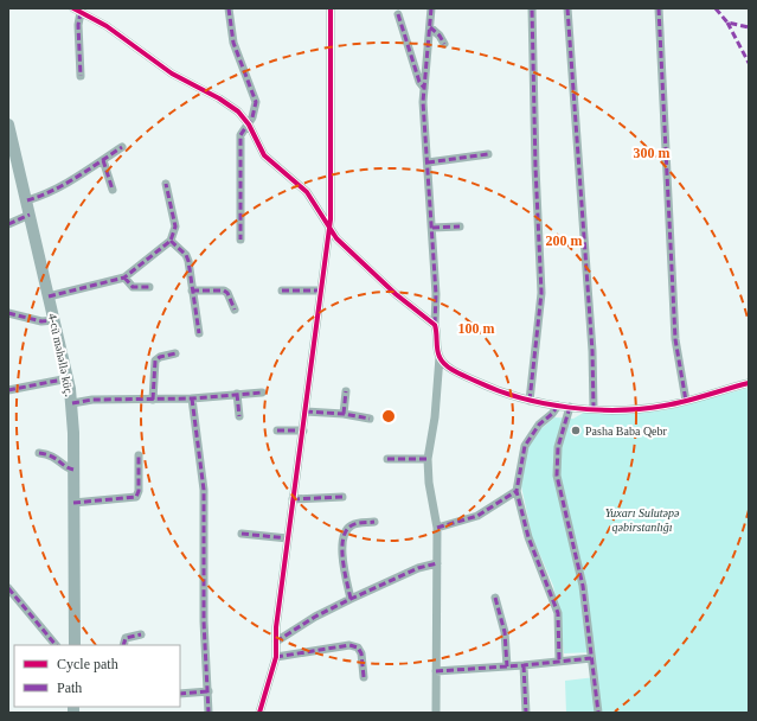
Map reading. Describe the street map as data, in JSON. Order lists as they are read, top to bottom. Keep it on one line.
{"streets":{"street":["4-cü məhəllə küç."]},"parks":["Yuxarı Sulutəpə qəbirstanlığı"],"places":["Pasha Baba Qebr"],"legend":["Cycle path","Path"],"rings":["300 m","200 m","100 m"]}
